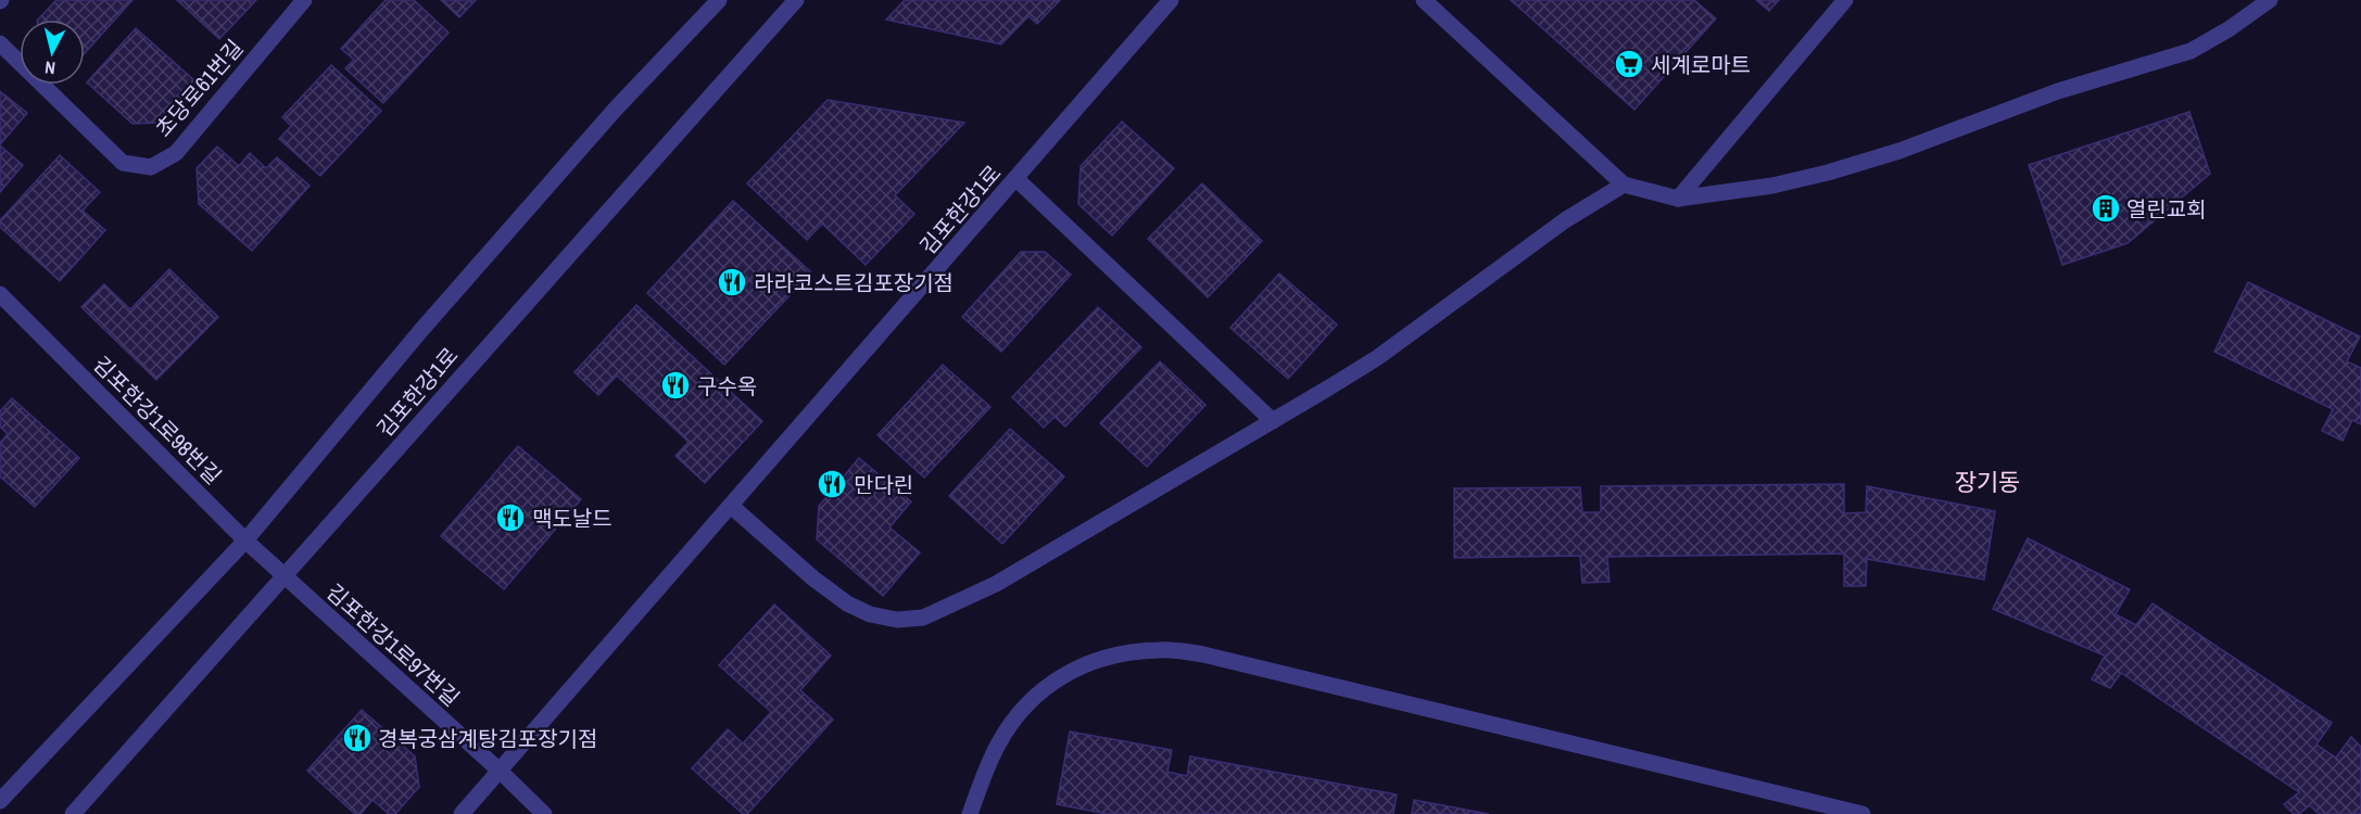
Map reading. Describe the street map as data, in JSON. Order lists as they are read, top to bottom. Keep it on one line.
{"streets":{"street":["초당로61번길","김포한강1로","김포한강1로98번길","김포한강1로97번길"]},"crossings":[["김포한강1로","김포한강1로98번길"],["김포한강1로","김포한강1로97번길"],["김포한강1로98번길","김포한강1로97번길"]],"districts":["장기동"],"places":{"supermarket":["세계로마트"],"building":["열린교회"],"restaurant":["라라코스트김포장기점","구수옥","만다린","맥도날드","경복궁삼계탕김포장기점"]},"north":"bottom"}
